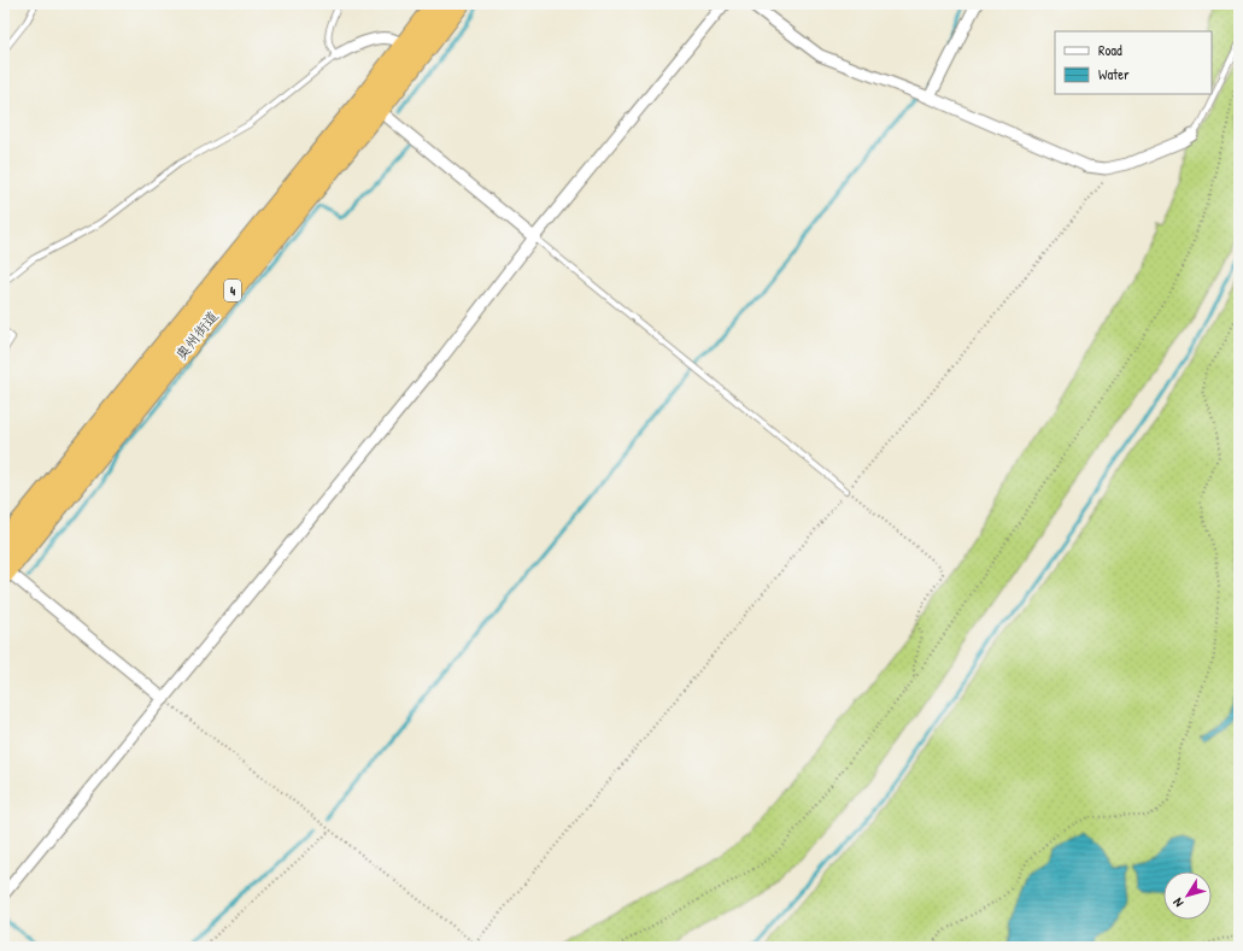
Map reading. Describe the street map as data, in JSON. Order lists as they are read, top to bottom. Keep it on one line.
{"streets":{"highway":["4","奥州街道"]},"legend":["Road","Water"],"north":"bottom left"}
